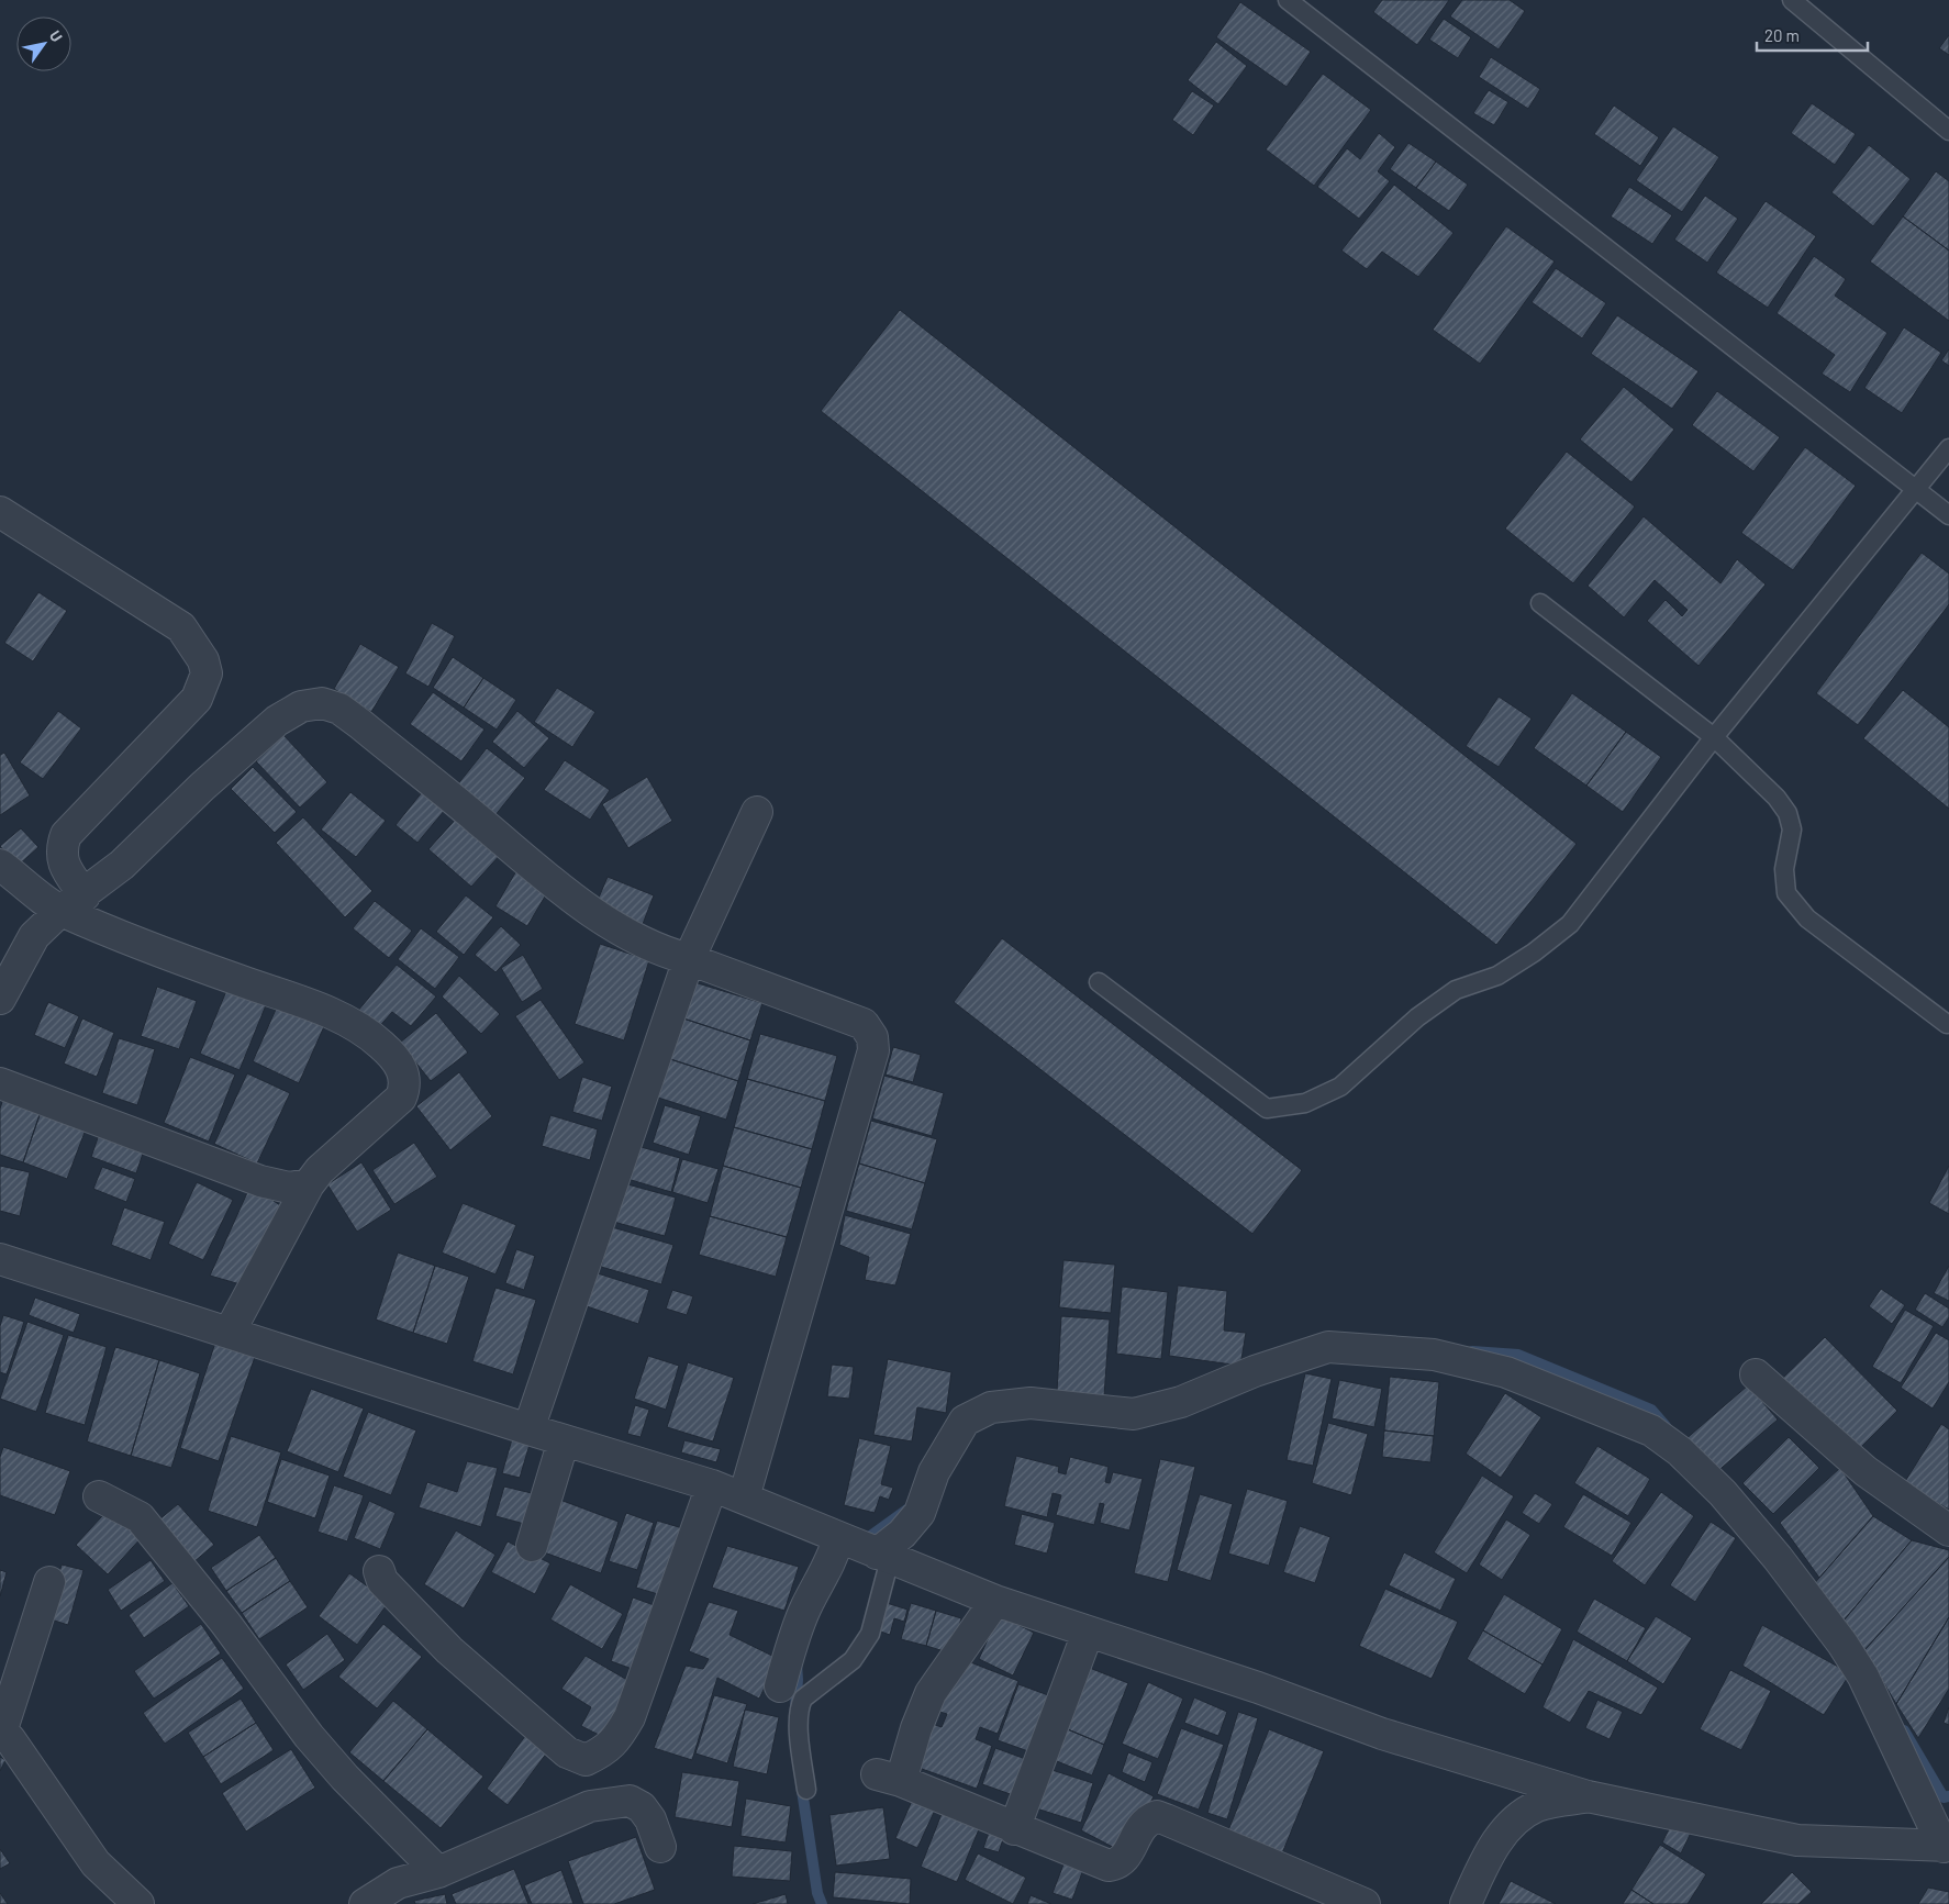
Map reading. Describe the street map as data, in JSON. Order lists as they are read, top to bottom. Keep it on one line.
{"scale_bar":"20 m","north":"top right"}
